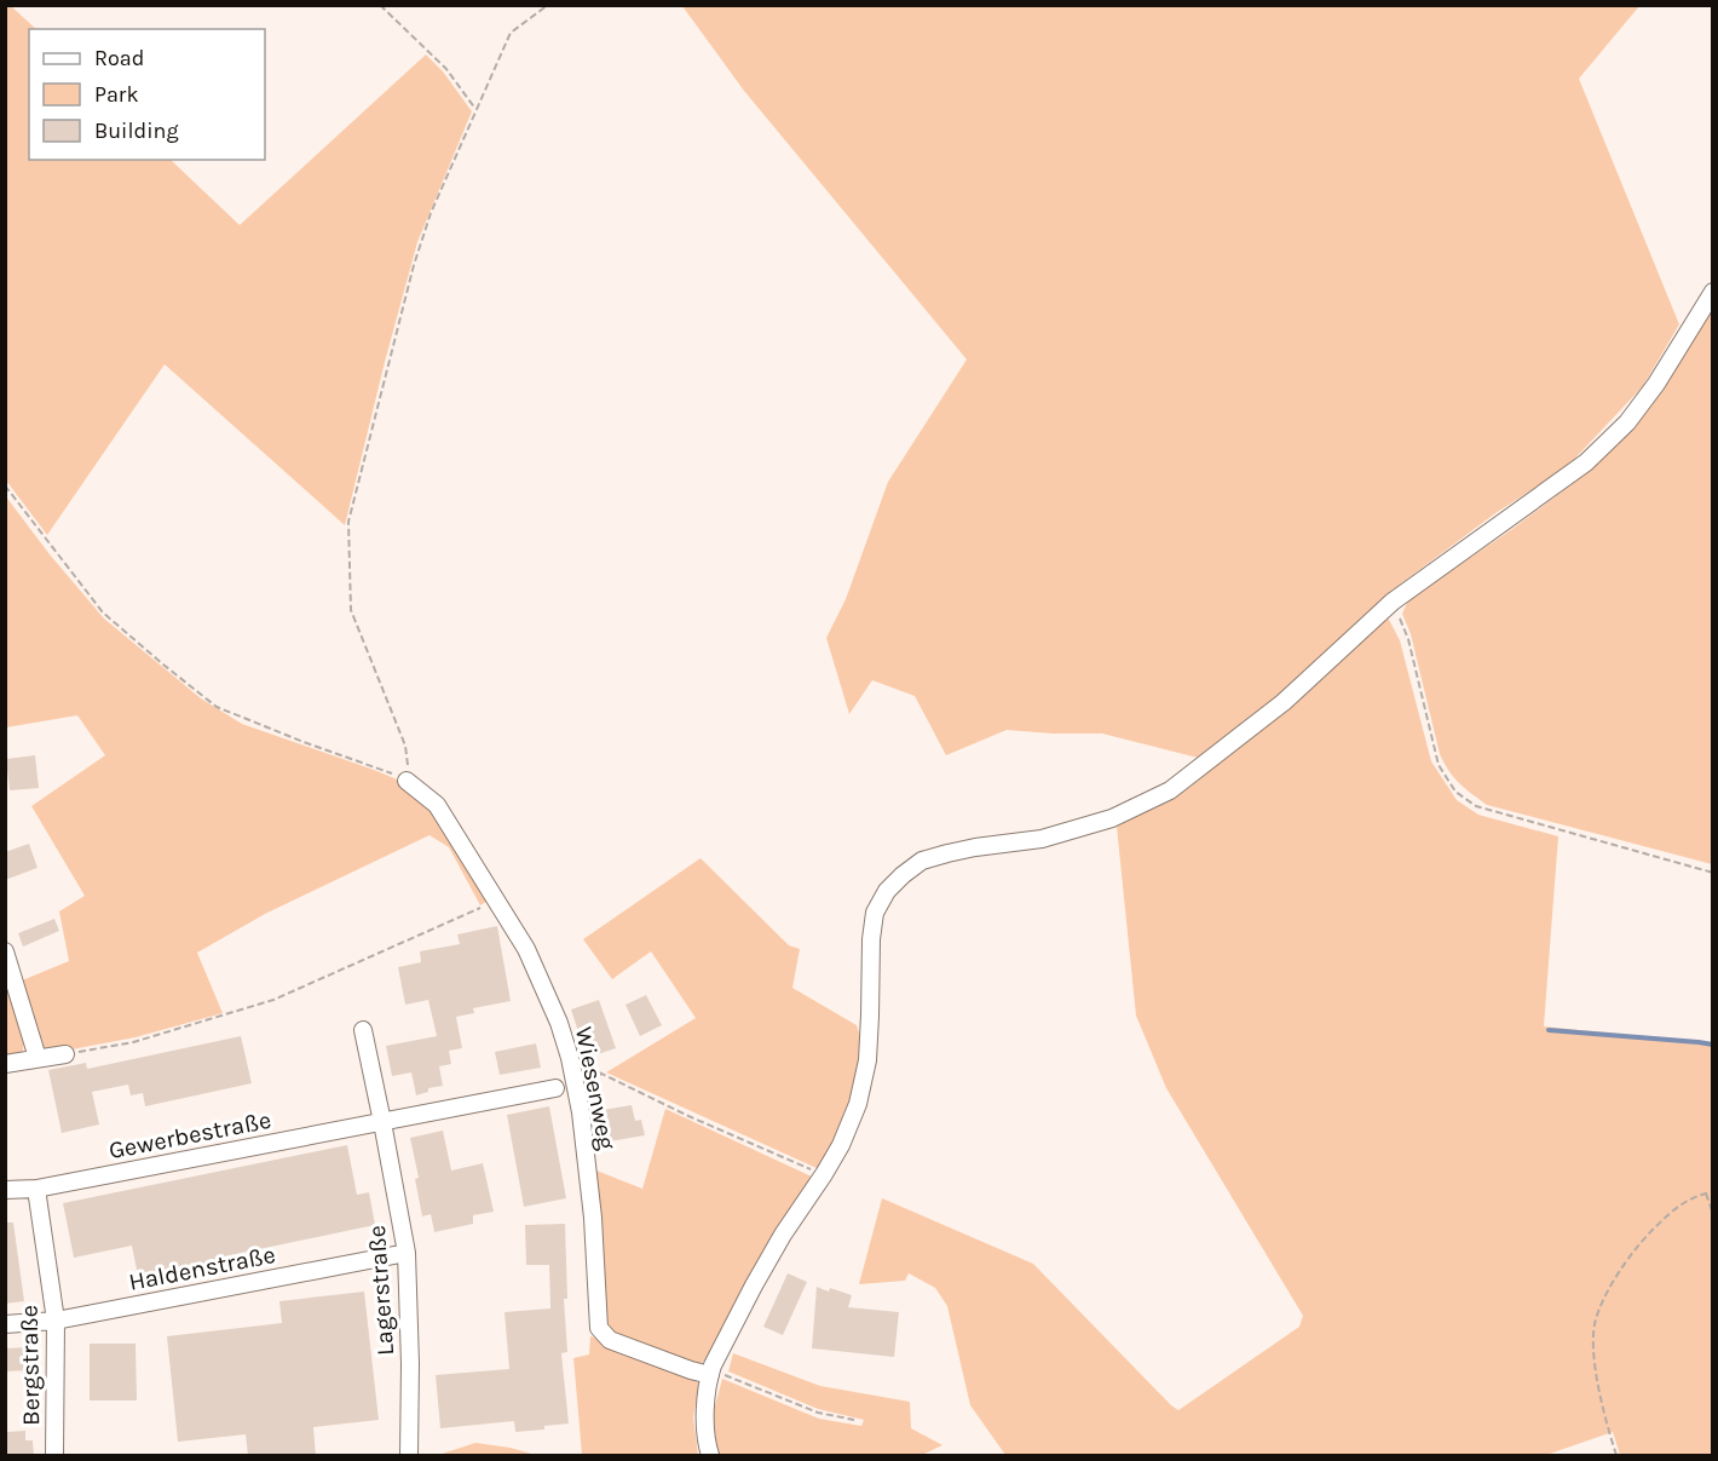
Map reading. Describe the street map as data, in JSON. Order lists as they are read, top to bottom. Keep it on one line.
{"streets":{"street":["Wiesenweg","Gewerbestraße","Haldenstraße","Lagerstraße","Bergstraße"]},"crossings":[["Gewerbestraße","Lagerstraße"],["Gewerbestraße","Bergstraße"],["Haldenstraße","Lagerstraße"],["Haldenstraße","Bergstraße"]],"legend":["Road","Park","Building"]}
